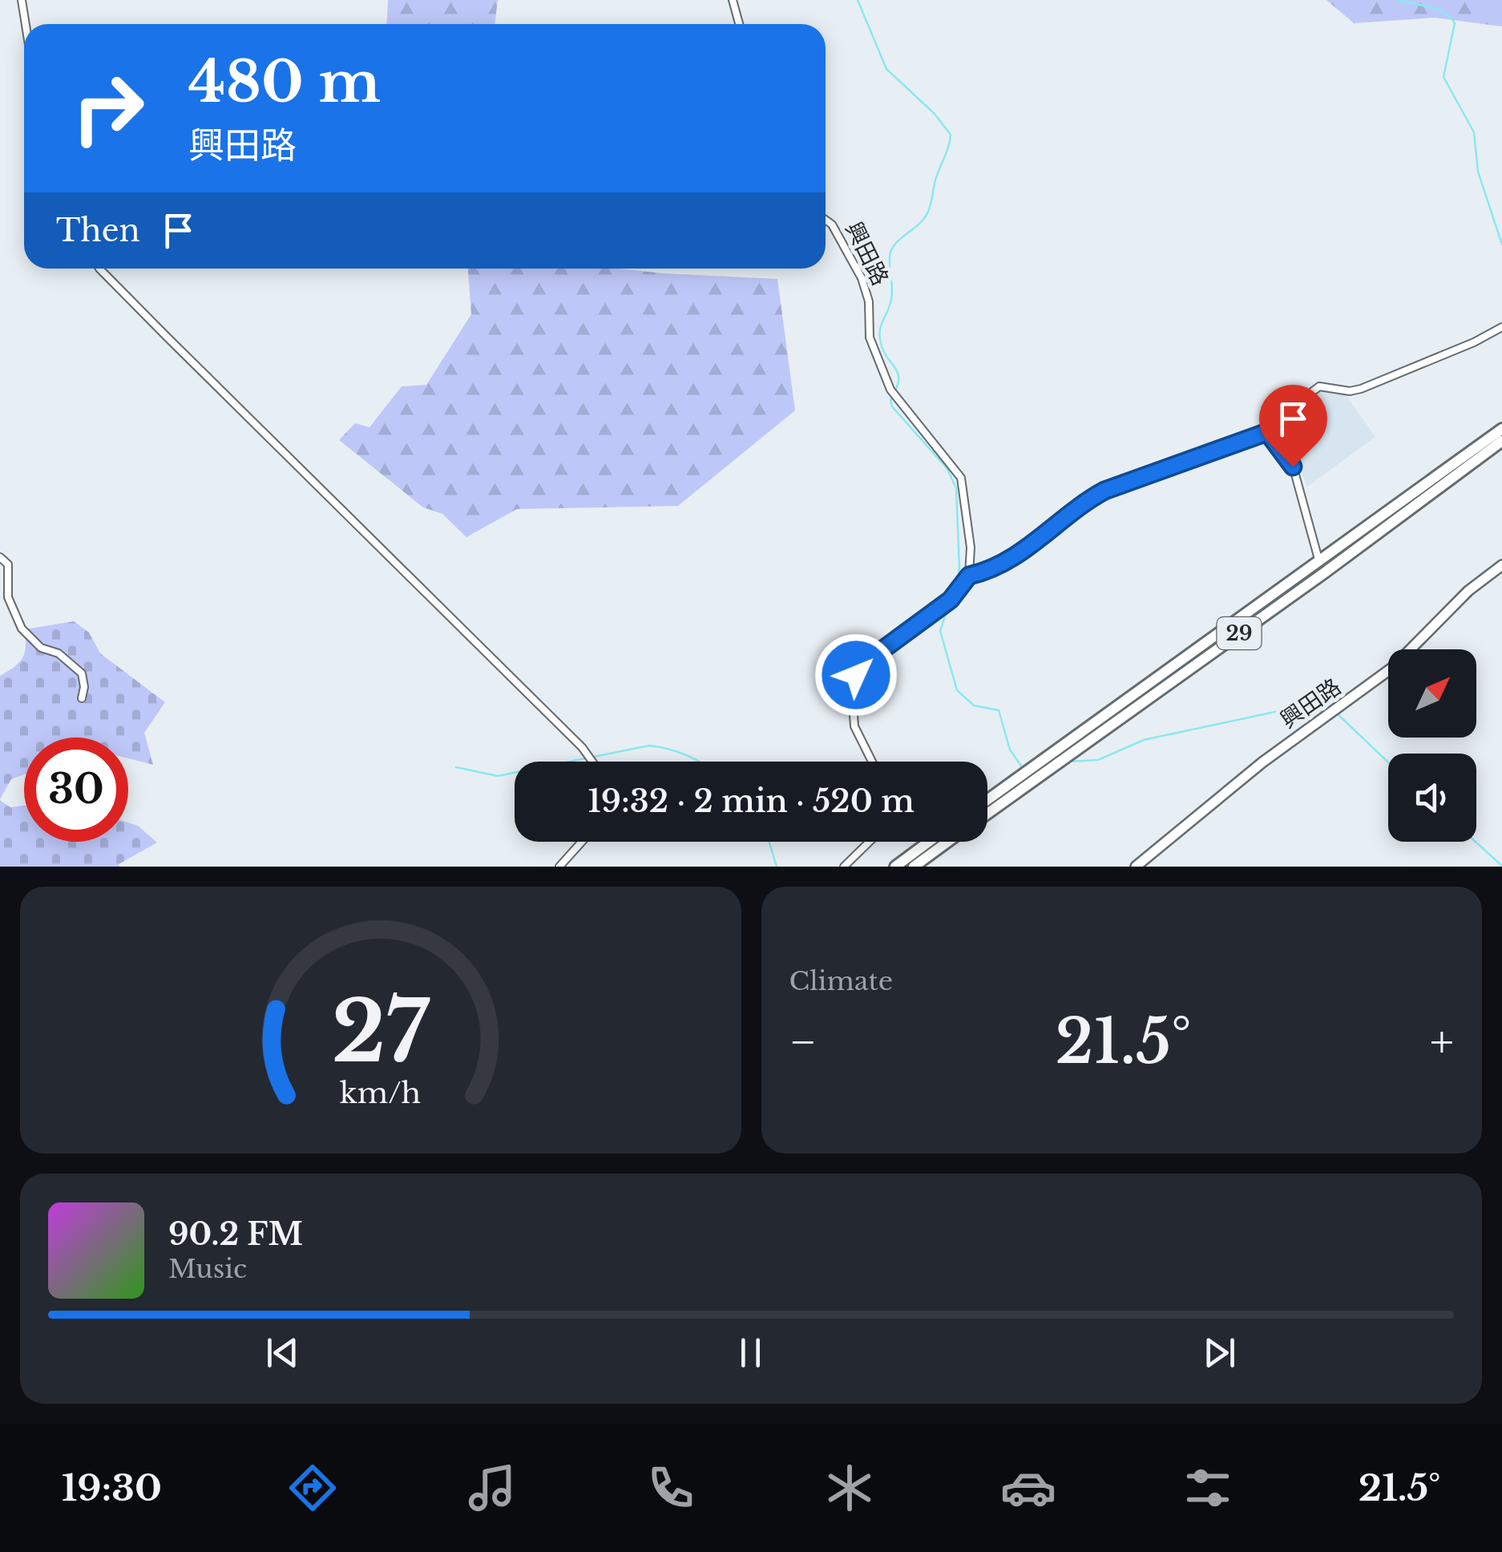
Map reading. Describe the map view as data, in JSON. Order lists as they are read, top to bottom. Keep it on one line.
{"streets":{"main road":["29"],"street":["興田路"]},"north":"top right","page":{"turn":["480 m","興田路"],"then":"Then","limit":"30","trip":"19:32 · 2 min · 520 m","tile":"Climate","heat":["−","21.5°","+"],"song":["90.2 FM","Music"],"tabs":["19:30","21.5°"],"gauge":["27","km/h"]}}
